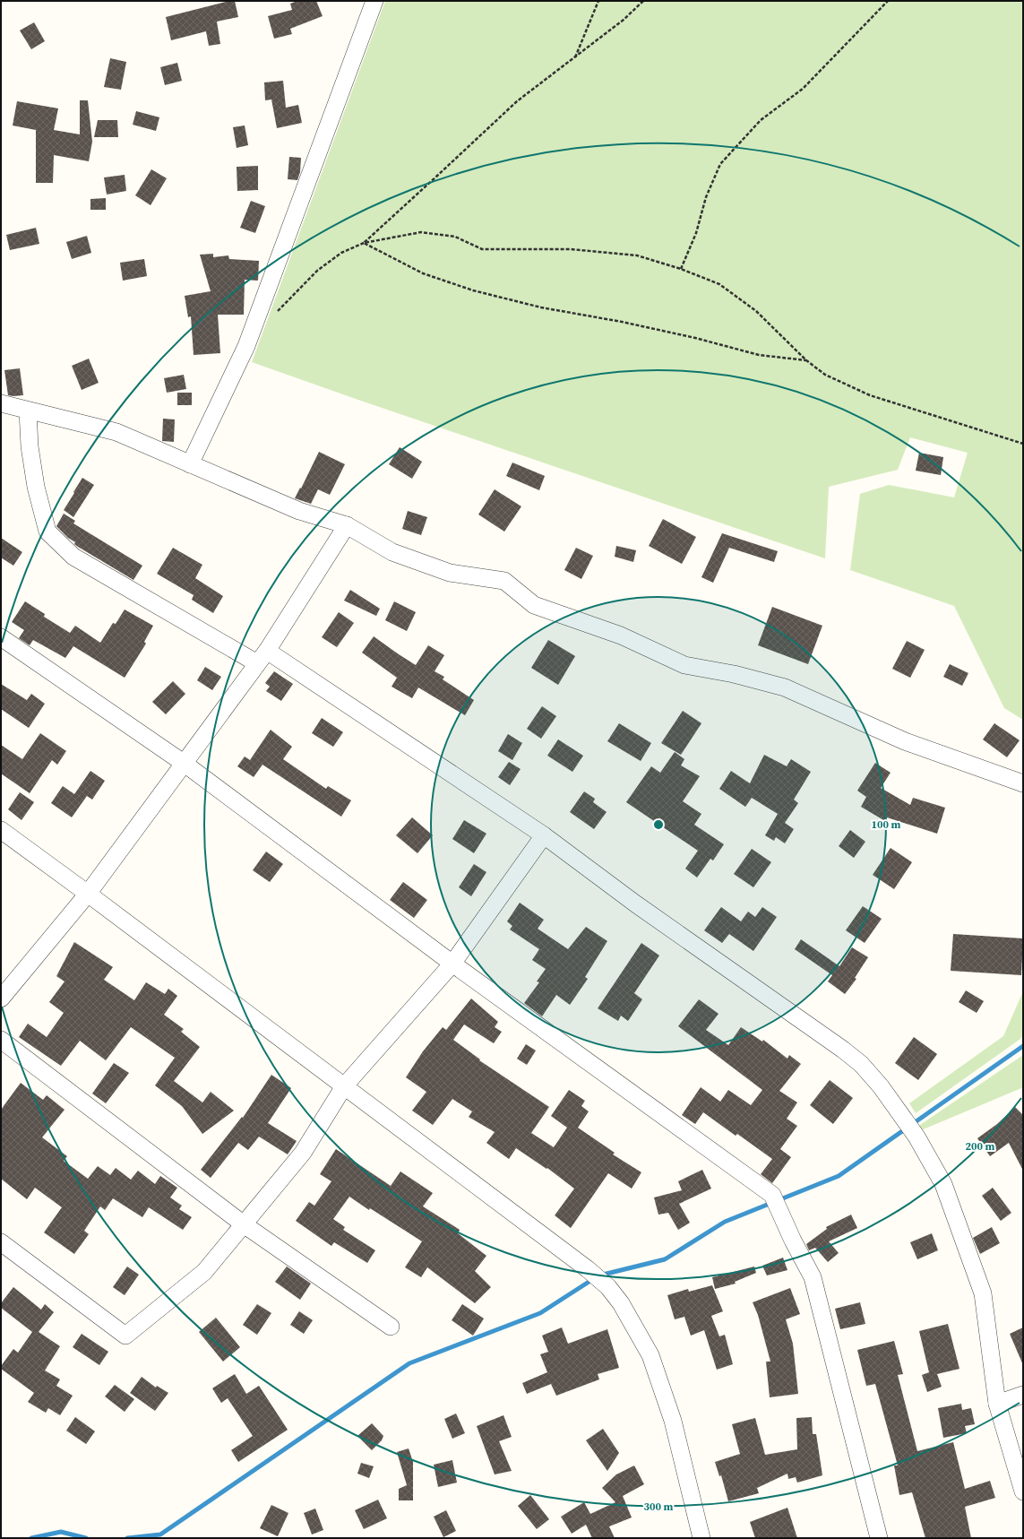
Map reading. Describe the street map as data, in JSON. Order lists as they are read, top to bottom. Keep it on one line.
{"rings":["100 m","200 m","300 m"]}
